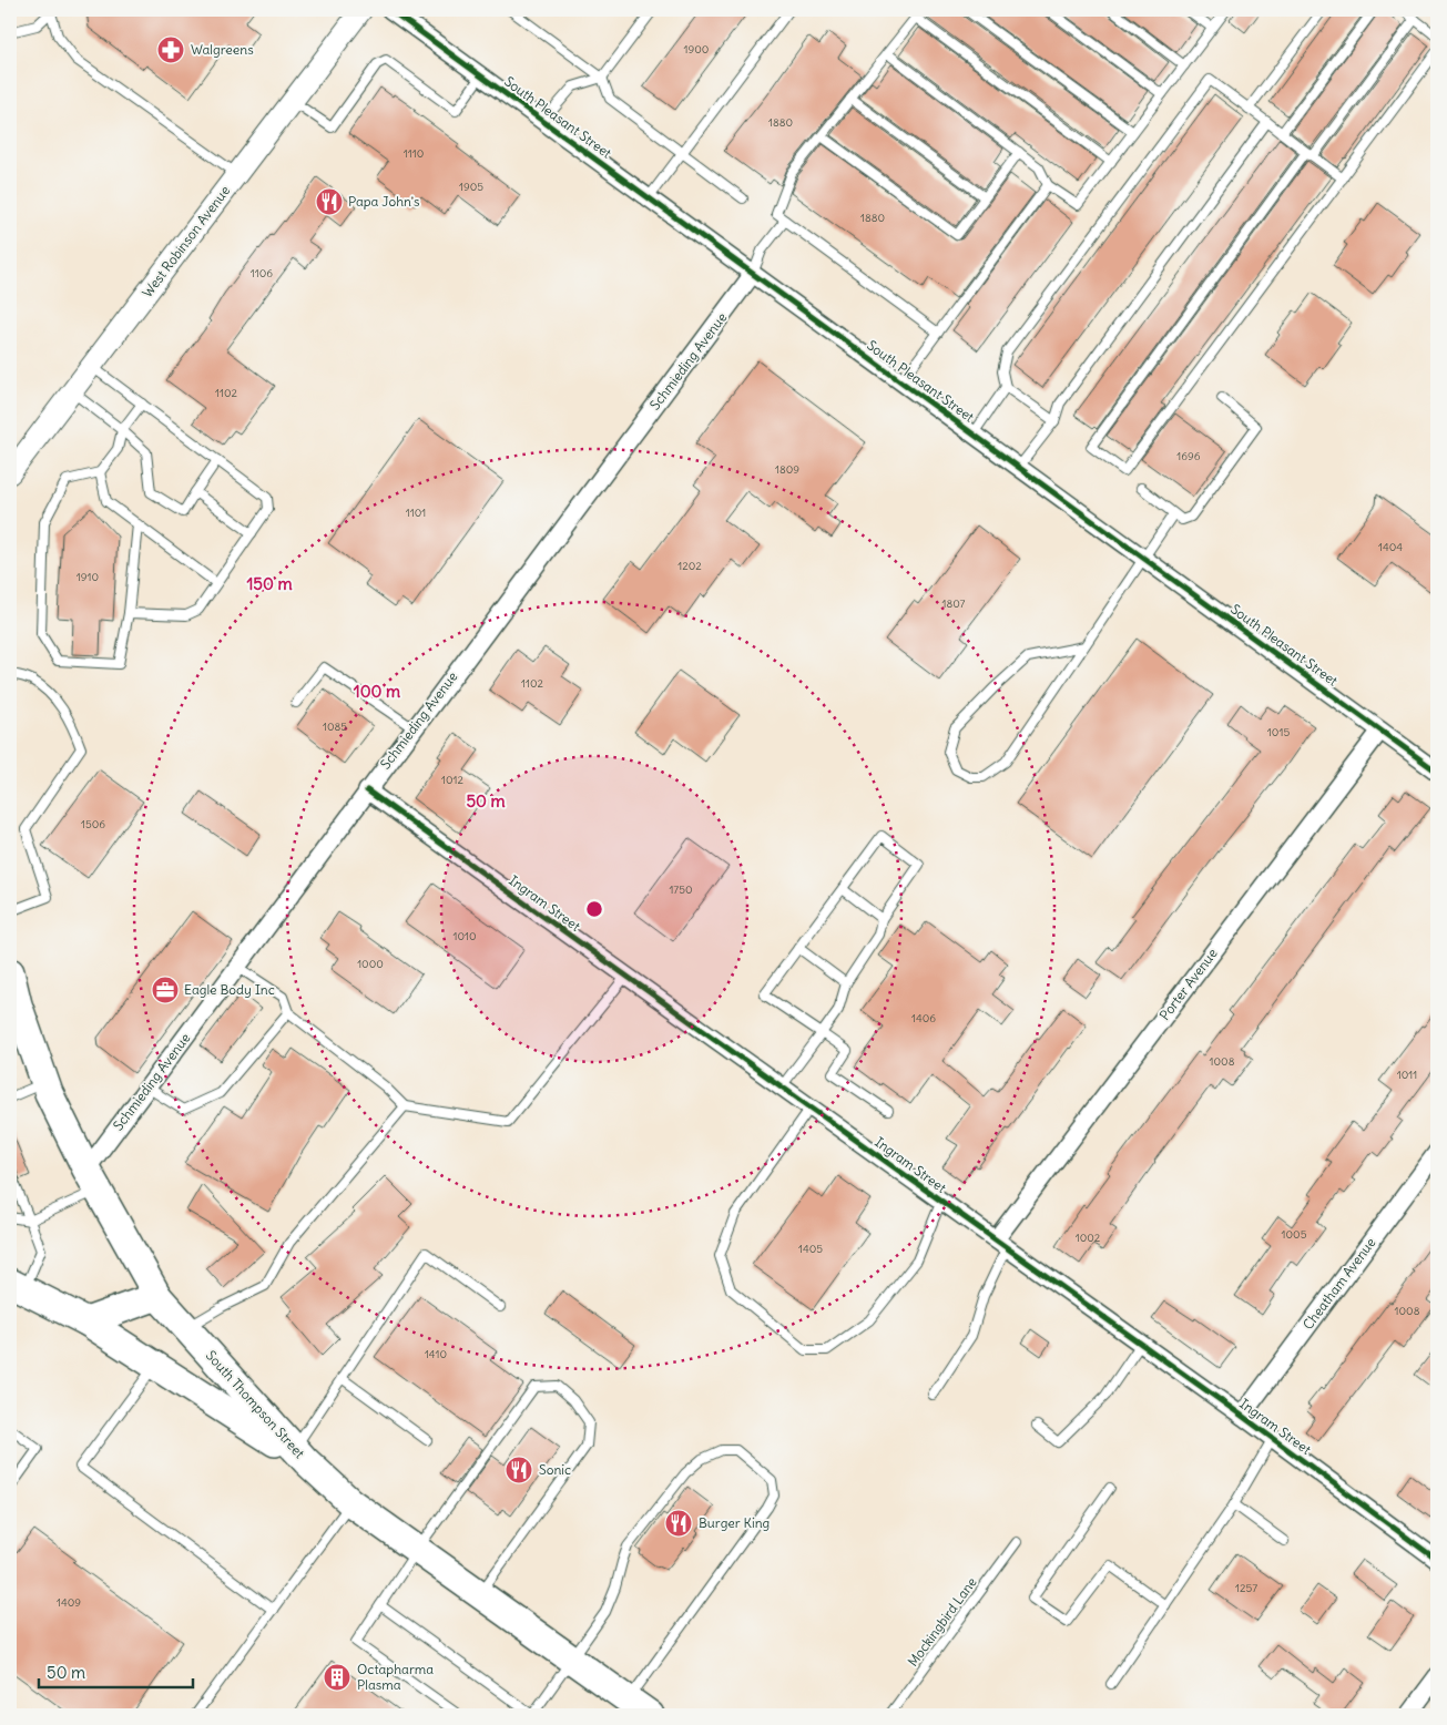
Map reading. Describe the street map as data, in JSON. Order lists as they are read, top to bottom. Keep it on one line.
{"streets":{"highway":["South Thompson Street"],"street":["South Pleasant Street","West Robinson Avenue","Schmieding Avenue","Ingram Street","Porter Avenue","Cheatham Avenue"],"lane":["Mockingbird Lane"]},"crossings":[["South Pleasant Street","Schmieding Avenue"],["South Pleasant Street","Porter Avenue"],["Schmieding Avenue","Ingram Street"],["Schmieding Avenue","South Thompson Street"],["Ingram Street","Porter Avenue"],["Ingram Street","Cheatham Avenue"]],"places":{"pharmacy":["Walgreens"],"restaurant":["Papa John's","Sonic","Burger King"],"office":["Eagle Body Inc"],"building":["Octapharma Plasma"]},"house_numbers":["1900","1880","1110","1905","1880","1106","1102","1696","1809","1101","1404","1202","1910","1807","1102","1085","1015","1012","1506","1750","1010","1000","1406","1008","1011","1005","1002","1405","1008","1410","1257","1409"],"scale_bar":"50 m","rings":["150 m","100 m","50 m"]}
